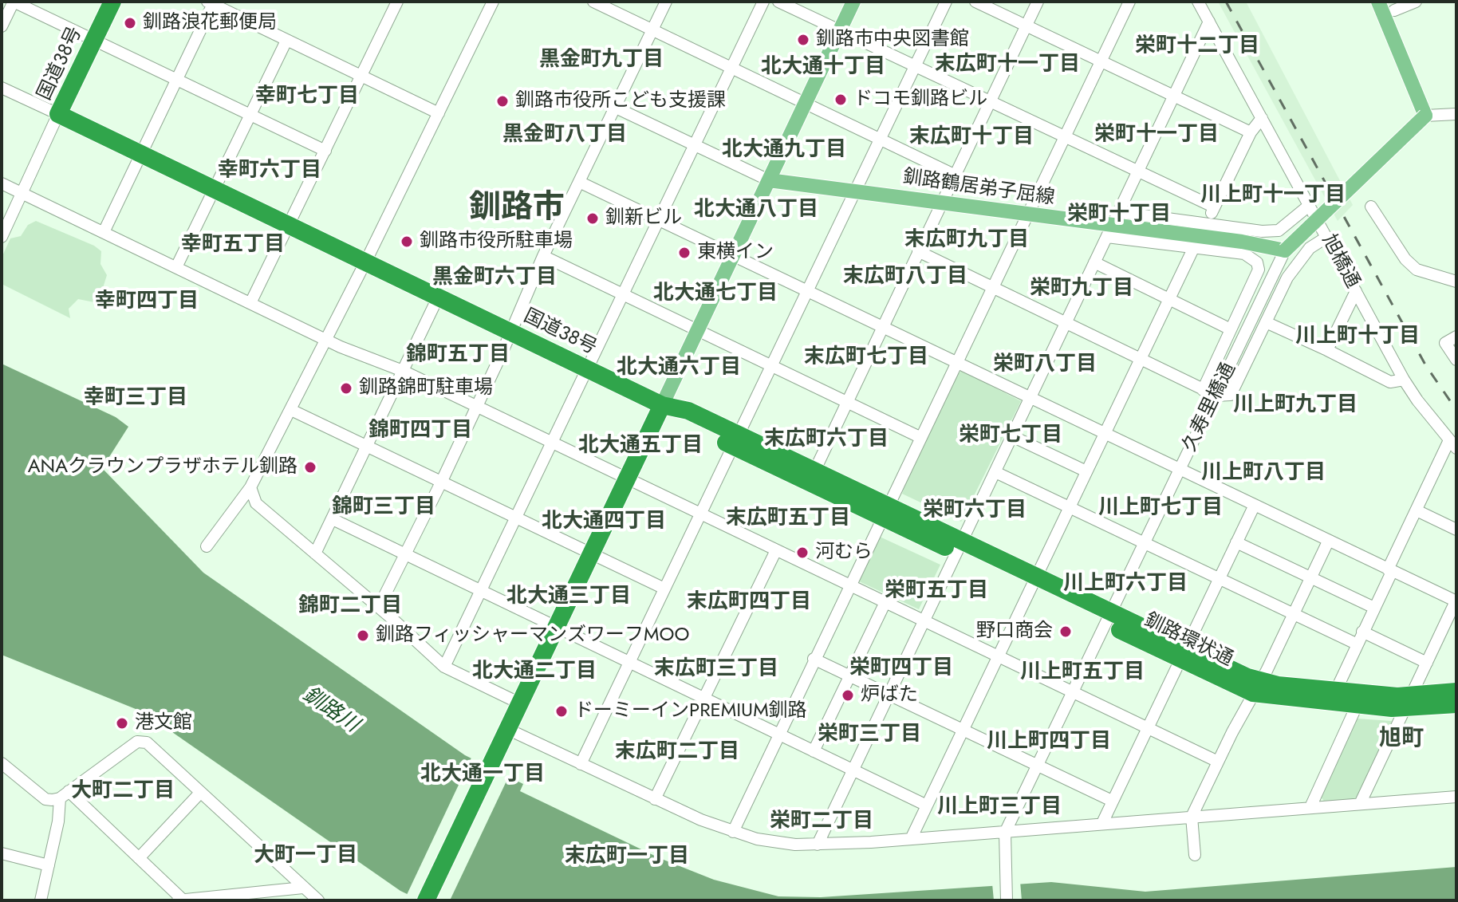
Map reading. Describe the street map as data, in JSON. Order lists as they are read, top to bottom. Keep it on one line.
{"streets":{"highway":["国道38号","釧路環状通"],"main road":["釧路鶴居弟子屈線"],"street":["旭橋通","久寿里橋通"]},"crossings":[["国道38号","釧路環状通"],["釧路鶴居弟子屈線","久寿里橋通"],["久寿里橋通","釧路環状通"]],"districts":["栄町十二丁目","黒金町九丁目","末広町十一丁目","北大通十丁目","幸町七丁目","黒金町八丁目","栄町十一丁目","末広町十丁目","北大通九丁目","幸町六丁目","川上町十一丁目","釧路市","北大通八丁目","栄町十丁目","末広町九丁目","幸町五丁目","末広町八丁目","黒金町六丁目","栄町九丁目","北大通七丁目","幸町四丁目","川上町十丁目","錦町五丁目","末広町七丁目","栄町八丁目","北大通六丁目","幸町三丁目","川上町九丁目","錦町四丁目","栄町七丁目","末広町六丁目","北大通五丁目","川上町八丁目","錦町三丁目","川上町七丁目","栄町六丁目","末広町五丁目","北大通四丁目","川上町六丁目","栄町五丁目","北大通三丁目","末広町四丁目","錦町二丁目","栄町四丁目","末広町三丁目","北大通二丁目","川上町五丁目","栄町三丁目","旭町","川上町四丁目","末広町二丁目","北大通一丁目","大町二丁目","川上町三丁目","栄町二丁目","大町一丁目","末広町一丁目"],"water":["釧路川"],"places":["釧路浪花郵便局","釧路市中央図書館","ドコモ釧路ビル","釧路市役所こども支援課","釧新ビル","釧路市役所駐車場","東横イン","釧路錦町駐車場","ANAクラウンプラザホテル釧路","河むら","野口商会","釧路フィッシャーマンズワーフMOO","炉ばた","ドーミーインPREMIUM釧路","港文館"]}
